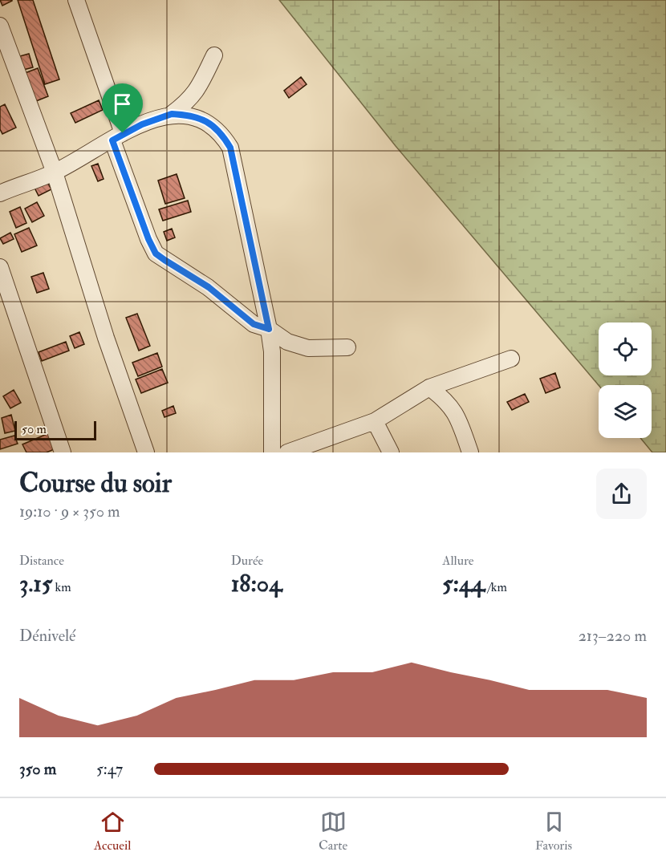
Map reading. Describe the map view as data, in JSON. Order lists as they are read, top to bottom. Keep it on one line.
{"scale_bar":"50 m","page":{"scale":"50 m","heading":["Course du soir","19:10 · 9 × 350 m"],"stats":[["Distance","3.15 km"],["Durée","18:04"],["Allure","5:44 /km"]],"chart":["Dénivelé","213–220 m"],"list":[{"name":"350 m","note":"5:47"}],"tabs":["Accueil","Carte","Favoris"]}}
